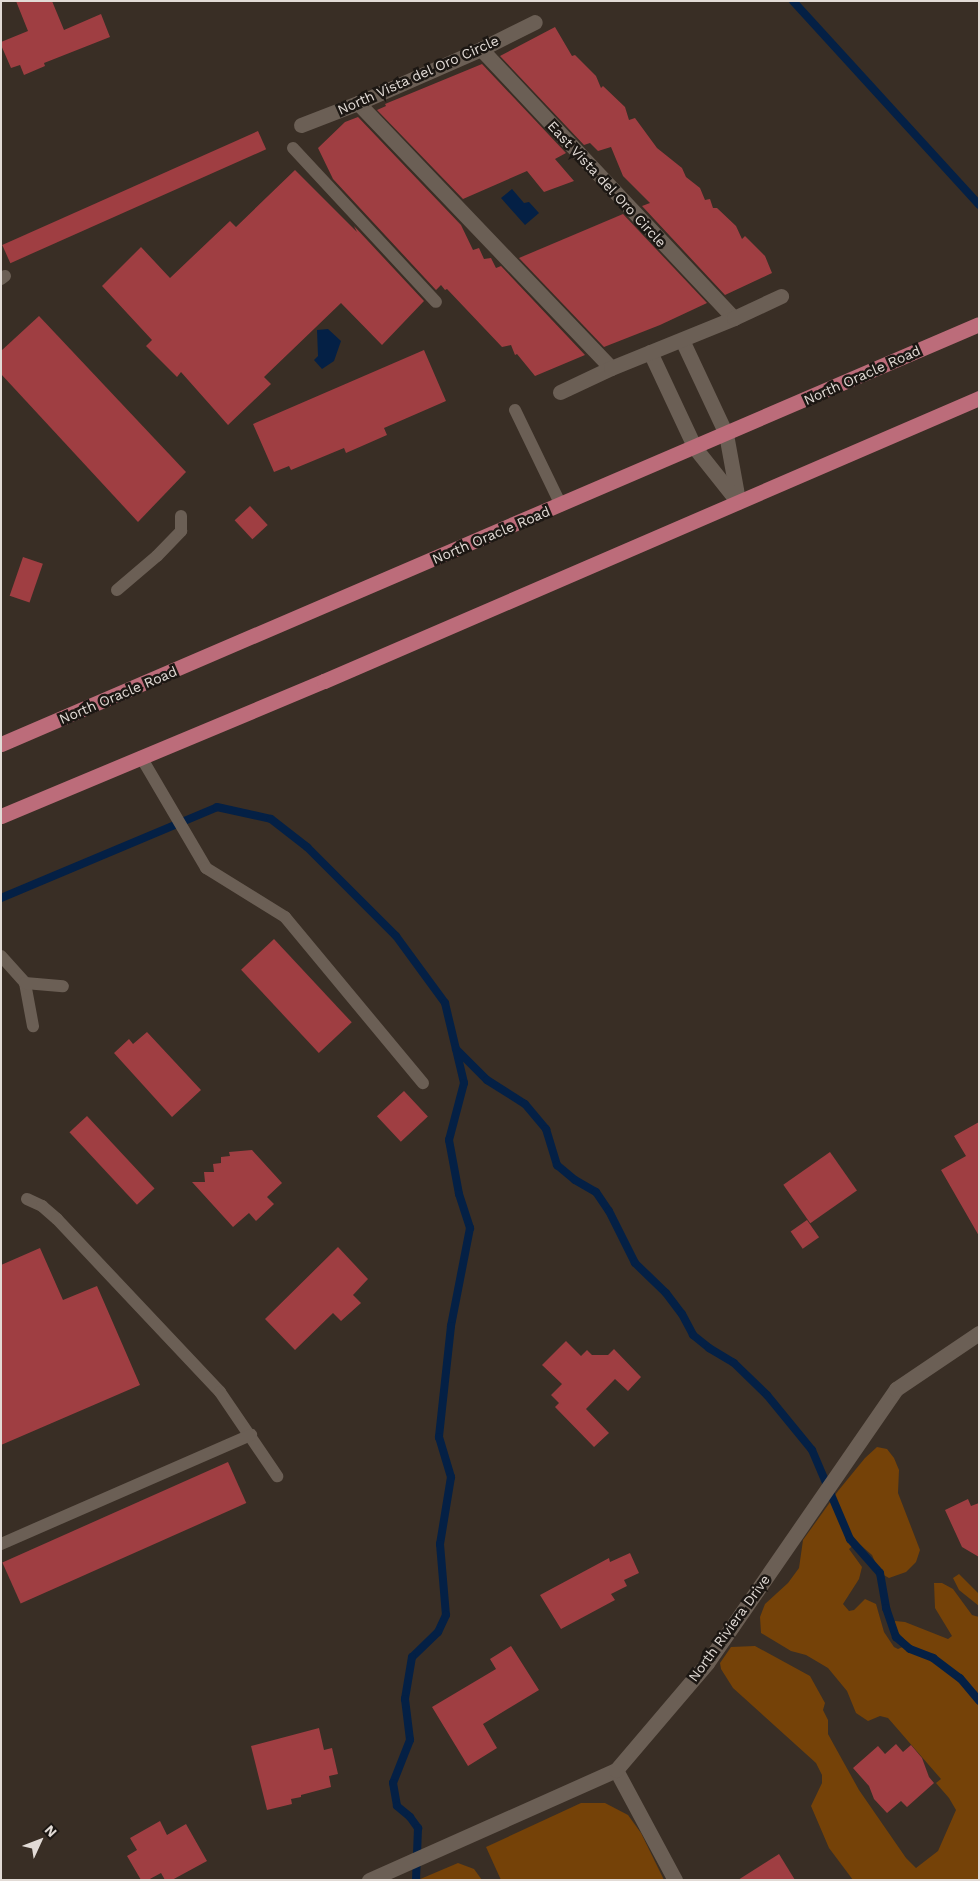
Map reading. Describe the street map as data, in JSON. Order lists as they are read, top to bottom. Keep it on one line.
{"streets":{"highway":["North Oracle Road"],"street":["North Vista del Oro Circle","East Vista del Oro Circle","North Riviera Drive"]},"crossings":[["North Vista del Oro Circle","East Vista del Oro Circle"]],"north":"top right"}
